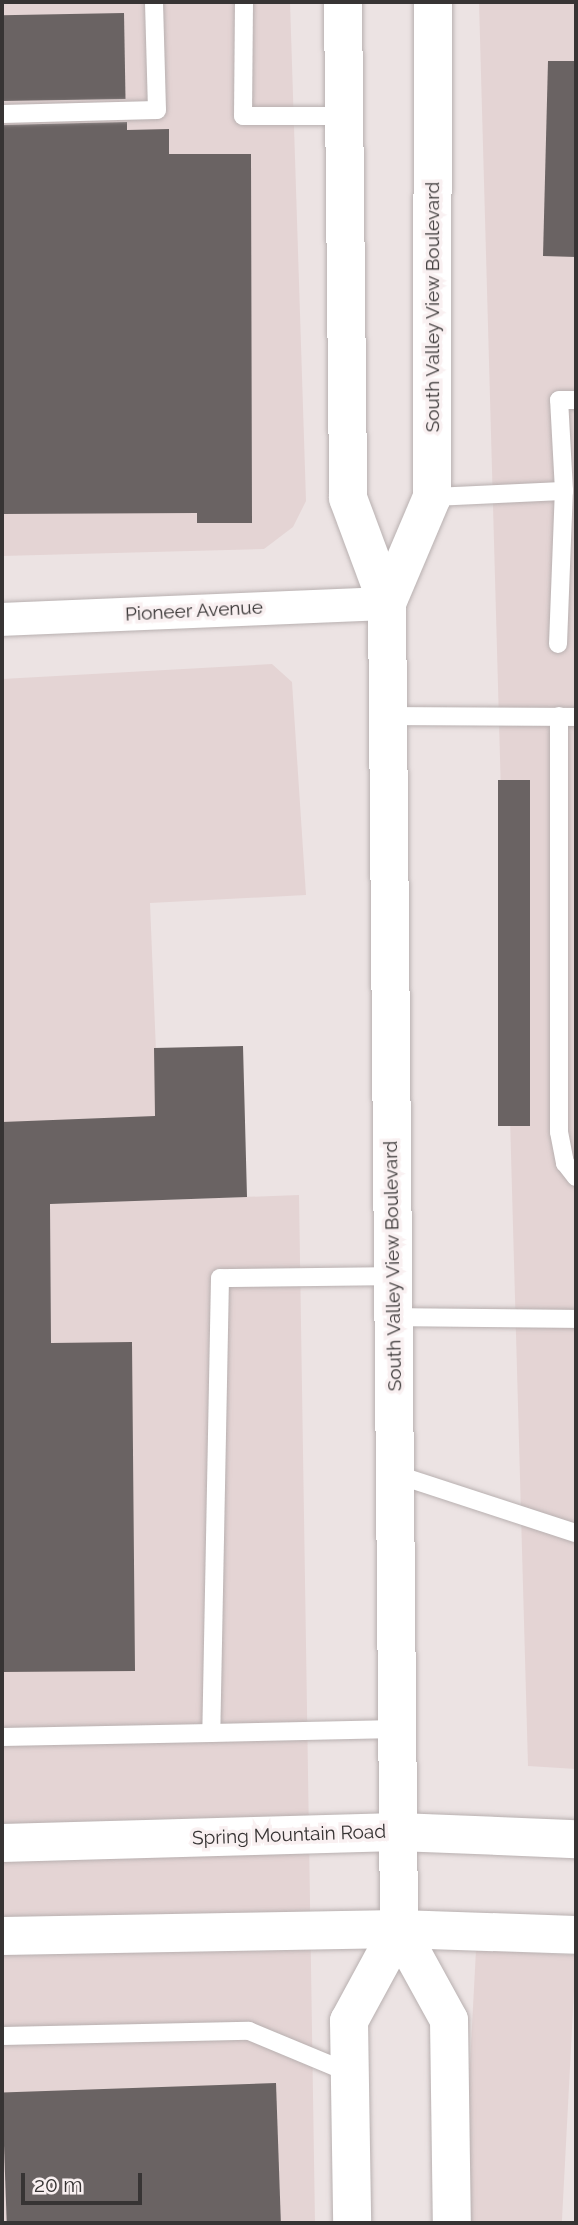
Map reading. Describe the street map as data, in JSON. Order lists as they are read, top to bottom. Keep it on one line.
{"streets":{"main road":["South Valley View Boulevard","Spring Mountain Road"],"street":["Pioneer Avenue"]},"crossings":[["South Valley View Boulevard","Pioneer Avenue"],["South Valley View Boulevard","Spring Mountain Road"]],"scale_bar":"20 m"}
